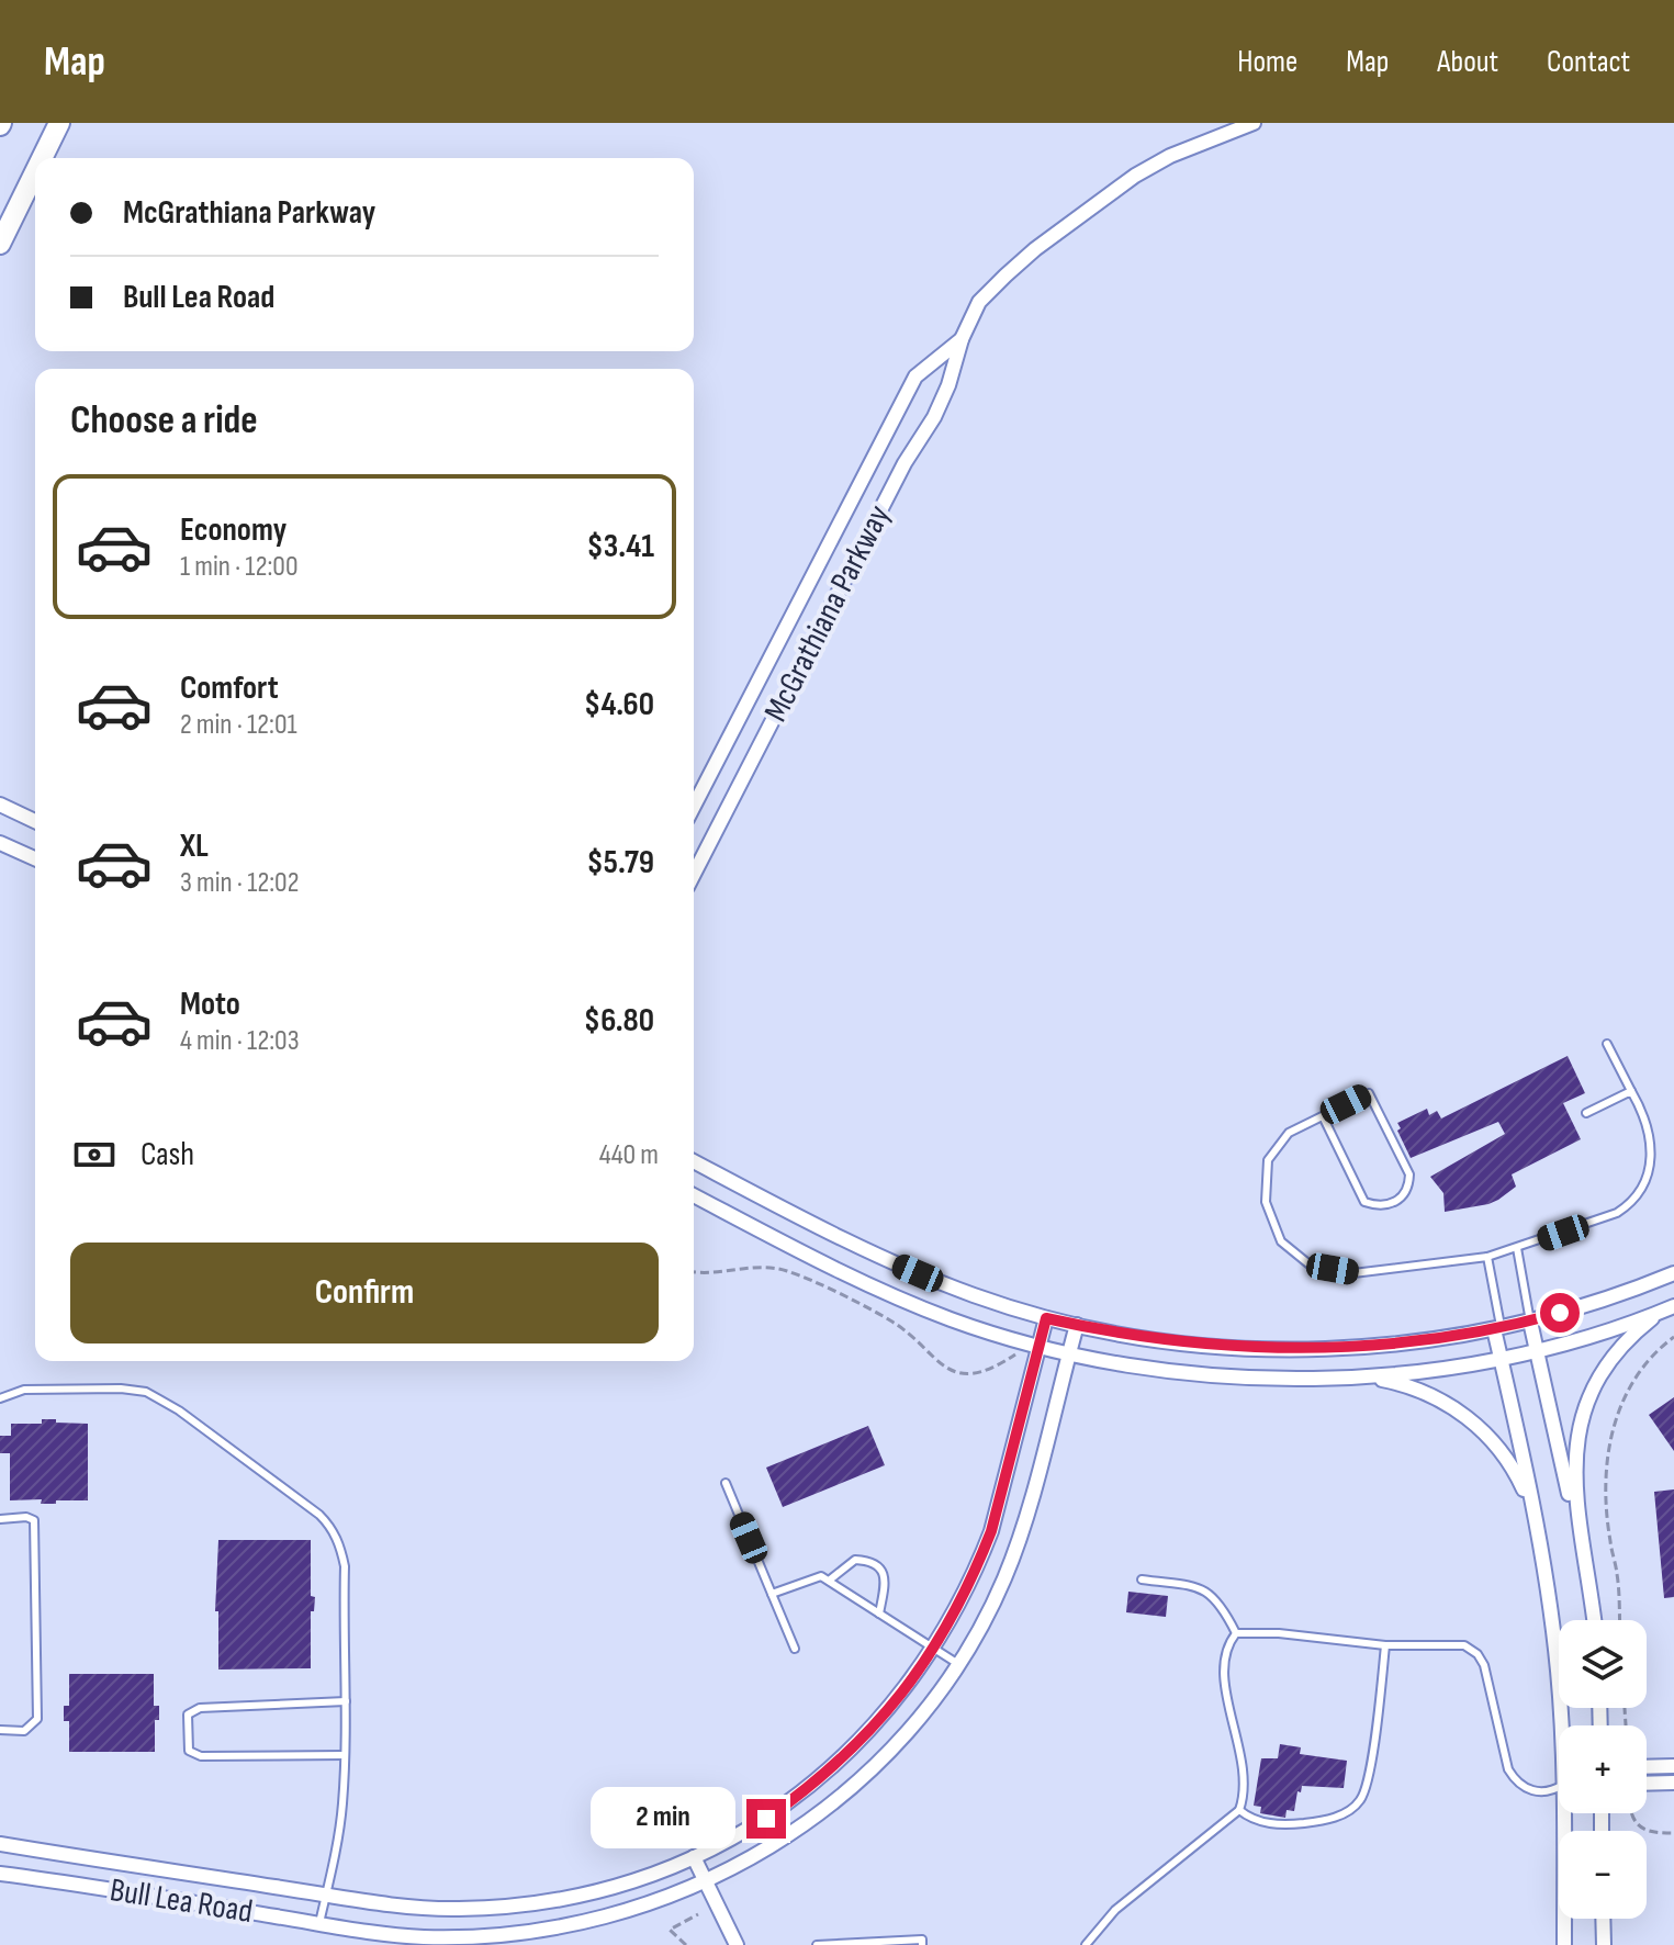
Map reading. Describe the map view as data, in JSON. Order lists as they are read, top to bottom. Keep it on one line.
{"streets":{"street":["McGrathiana Parkway","Bull Lea Road"]},"page":{"header":"Map","nav":["Home","Map","About","Contact"],"banner":["McGrathiana Parkway","Bull Lea Road"],"heading":"Choose a ride","list":[{"name":"Economy","note":"1 min · 12:00","value":"$3.41"},{"name":"Comfort","note":"2 min · 12:01","value":"$4.60"},{"name":"XL","note":"3 min · 12:02","value":"$5.79"},{"name":"Moto","note":"4 min · 12:03","value":"$6.80"}],"pay":["Cash","440 m"],"buttons":"Confirm","map_buttons":["+","−"],"bubble":"2 min"}}
